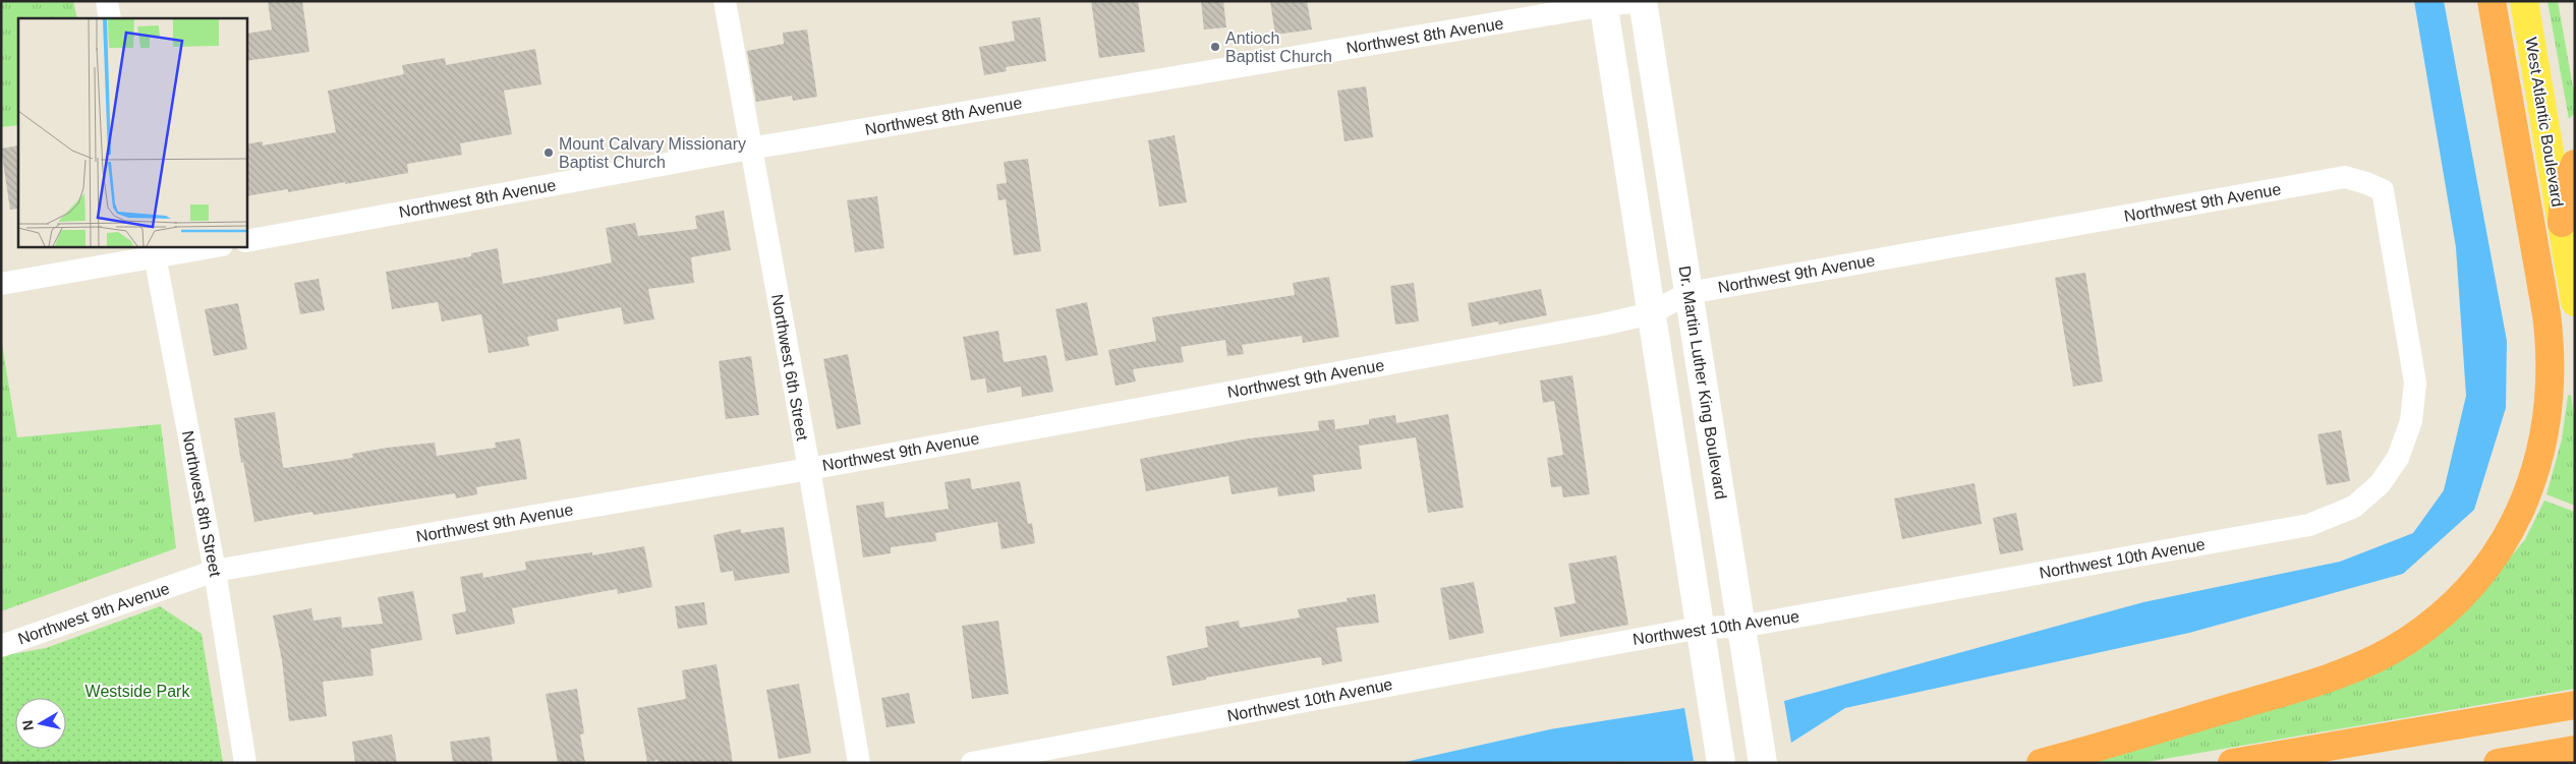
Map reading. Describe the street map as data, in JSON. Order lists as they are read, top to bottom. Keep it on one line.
{"streets":{"main road":["West Atlantic Boulevard","Dr. Martin Luther King Boulevard"],"street":["Northwest 8th Avenue","Northwest 9th Avenue","Northwest 6th Street","Northwest 8th Street","Northwest 10th Avenue"]},"crossings":[["Northwest 8th Avenue","Northwest 6th Street"],["Northwest 8th Avenue","Dr. Martin Luther King Boulevard"],["Northwest 9th Avenue","Northwest 6th Street"],["Northwest 9th Avenue","Dr. Martin Luther King Boulevard"],["Northwest 9th Avenue","Northwest 8th Street"],["Northwest 9th Avenue","Northwest 10th Avenue"],["Dr. Martin Luther King Boulevard","Northwest 10th Avenue"]],"parks":["Westside Park"],"places":["Antioch Baptist Church","Mount Calvary Missionary Baptist Church"],"north":"left"}
